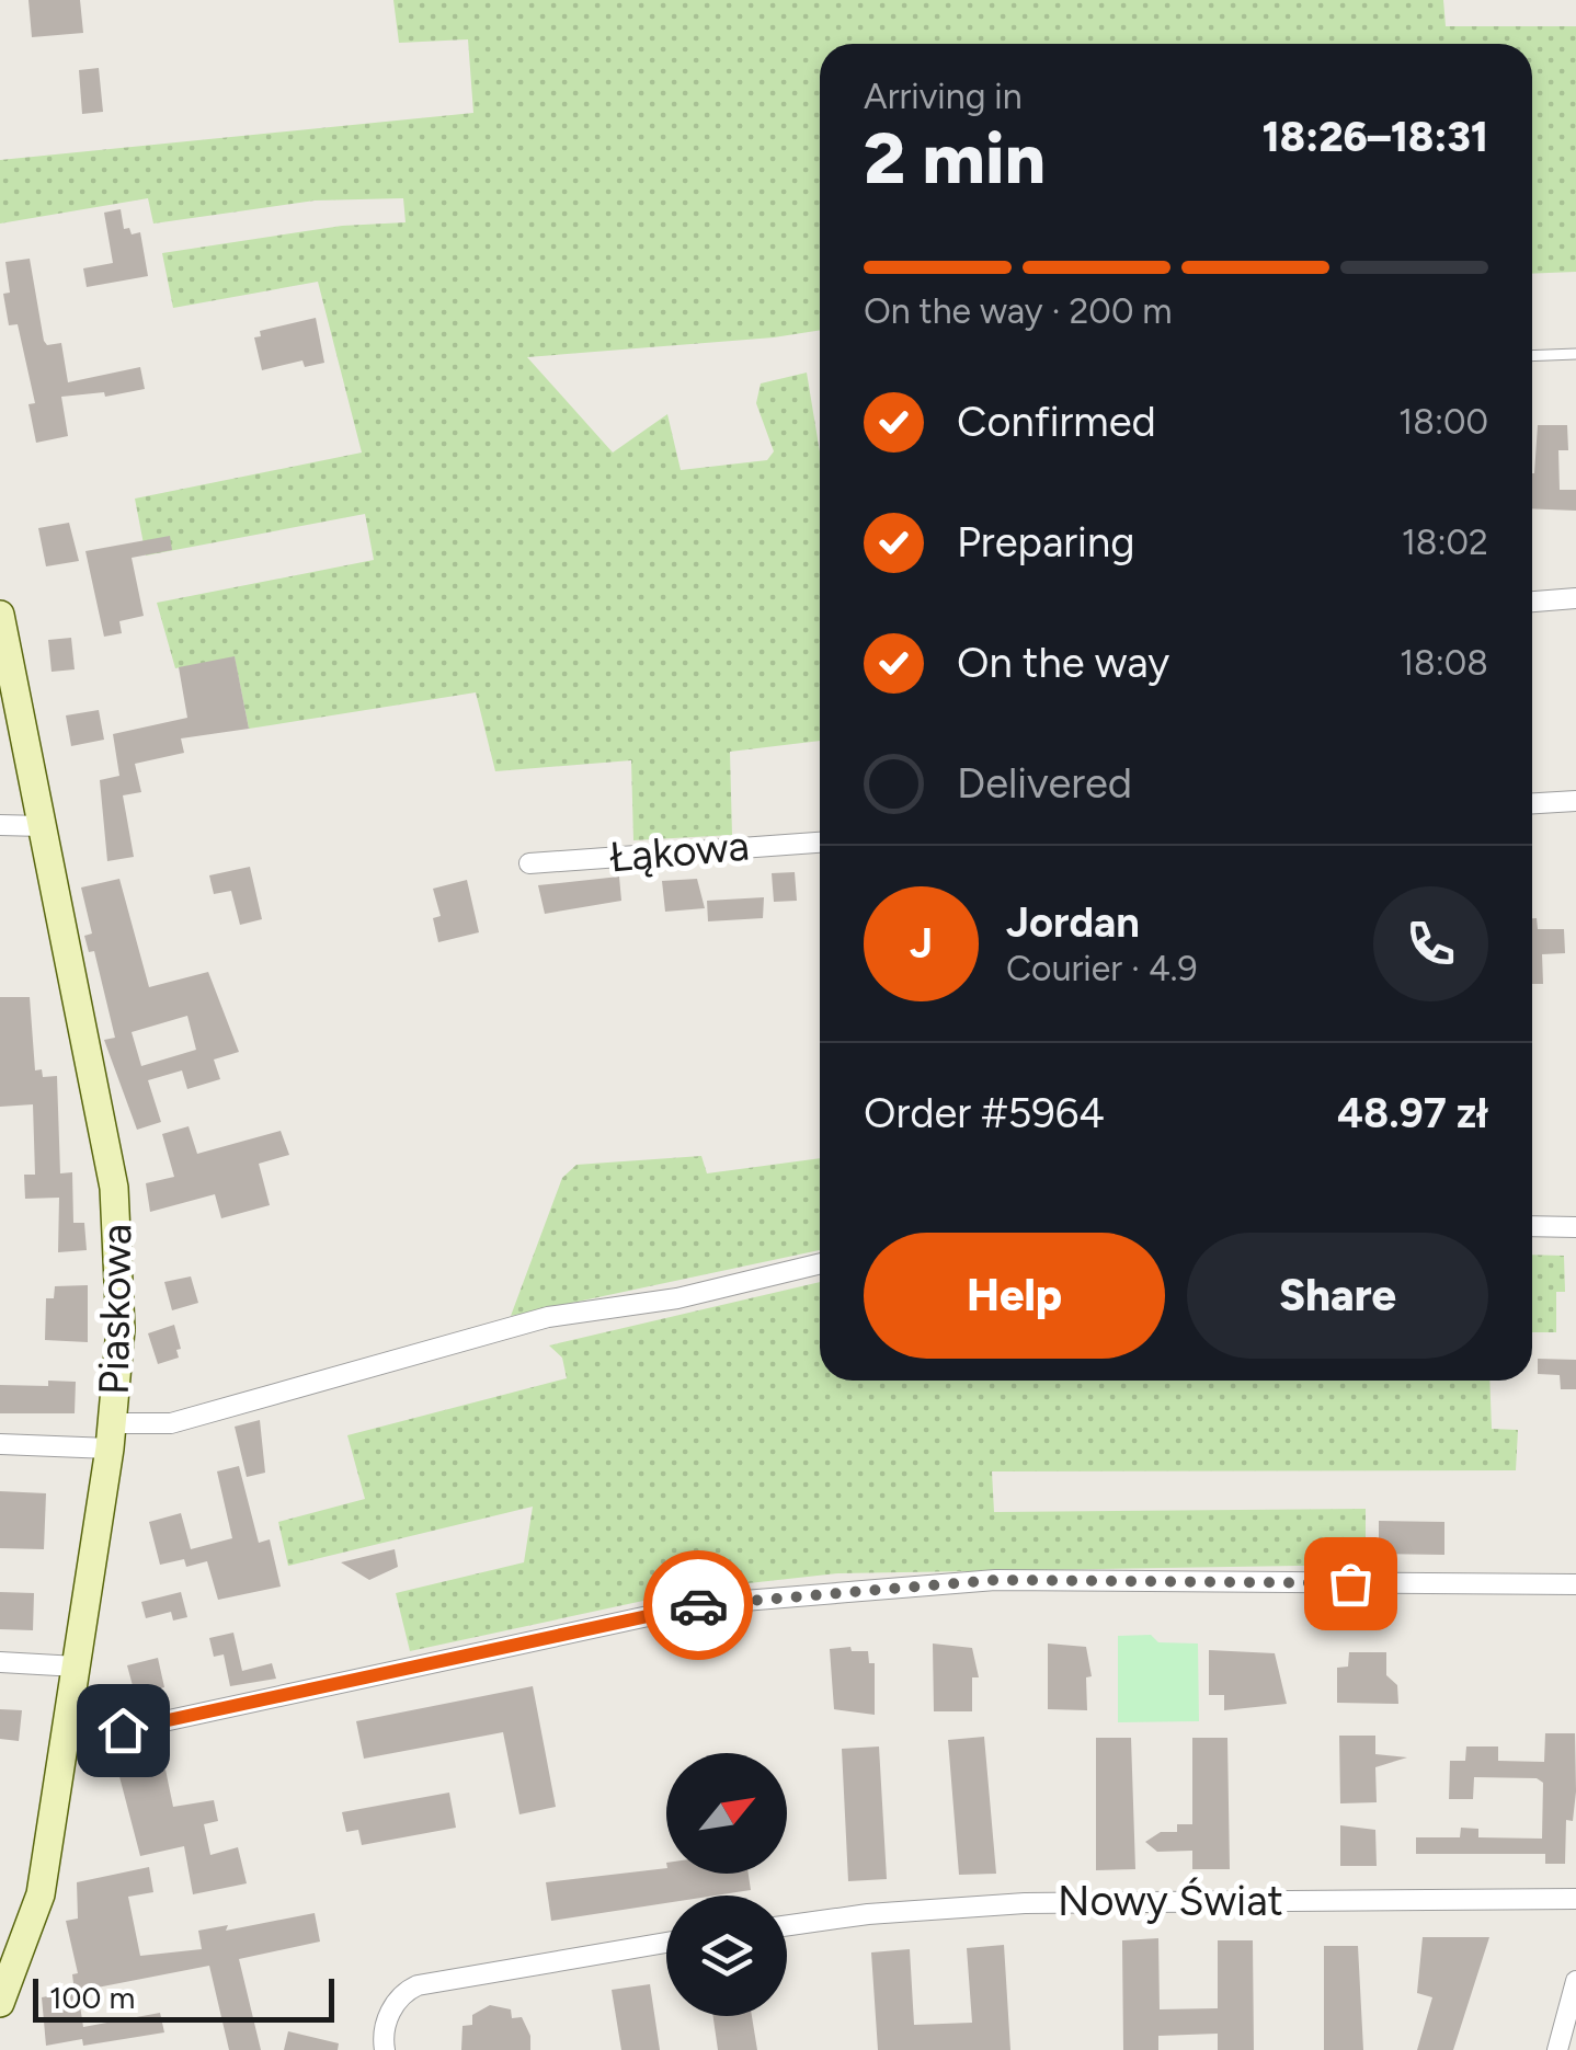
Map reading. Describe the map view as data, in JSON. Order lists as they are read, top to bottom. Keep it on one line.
{"streets":{"street":["Łąkowa","Piaskowa","Nowy Świat"]},"scale_bar":"100 m","north":"top right","page":{"heading":["2 min","Arriving in","18:26–18:31"],"panel":["Jordan","Courier · 4.9","Order #5964","48.97 zł"],"bar":"On the way · 200 m","list":[["Confirmed","18:00"],["Preparing","18:02"],["On the way","18:08"],"Delivered"],"round":"J","buttons":["Help","Share"],"scale":"100 m"}}
